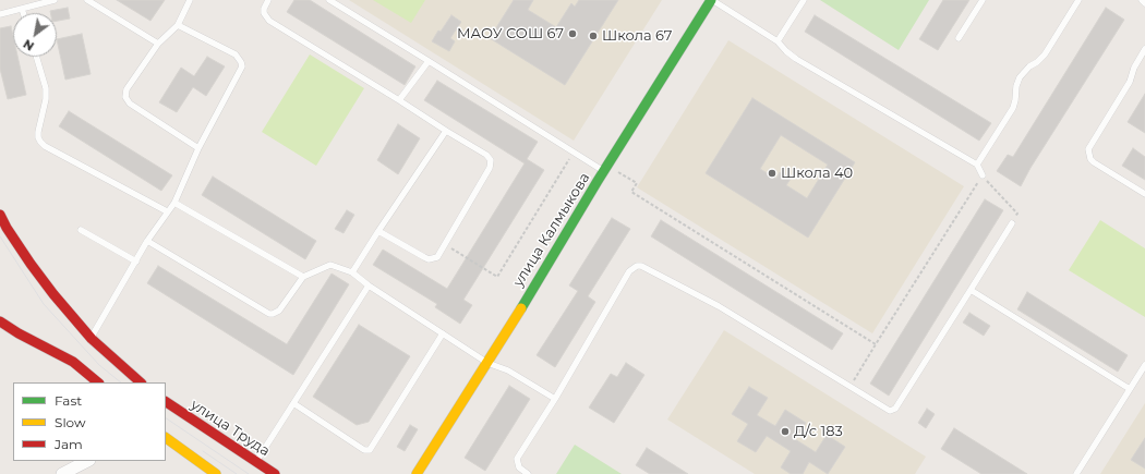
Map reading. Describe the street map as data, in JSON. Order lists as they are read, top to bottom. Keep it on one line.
{"streets":{"main road":["улица Калмыкова","улица Труда"]},"places":["МАОУ СОШ 67","Школа 67","Школа 40","Д/с 183"],"legend":["Fast","Slow","Jam"],"north":"bottom left"}
